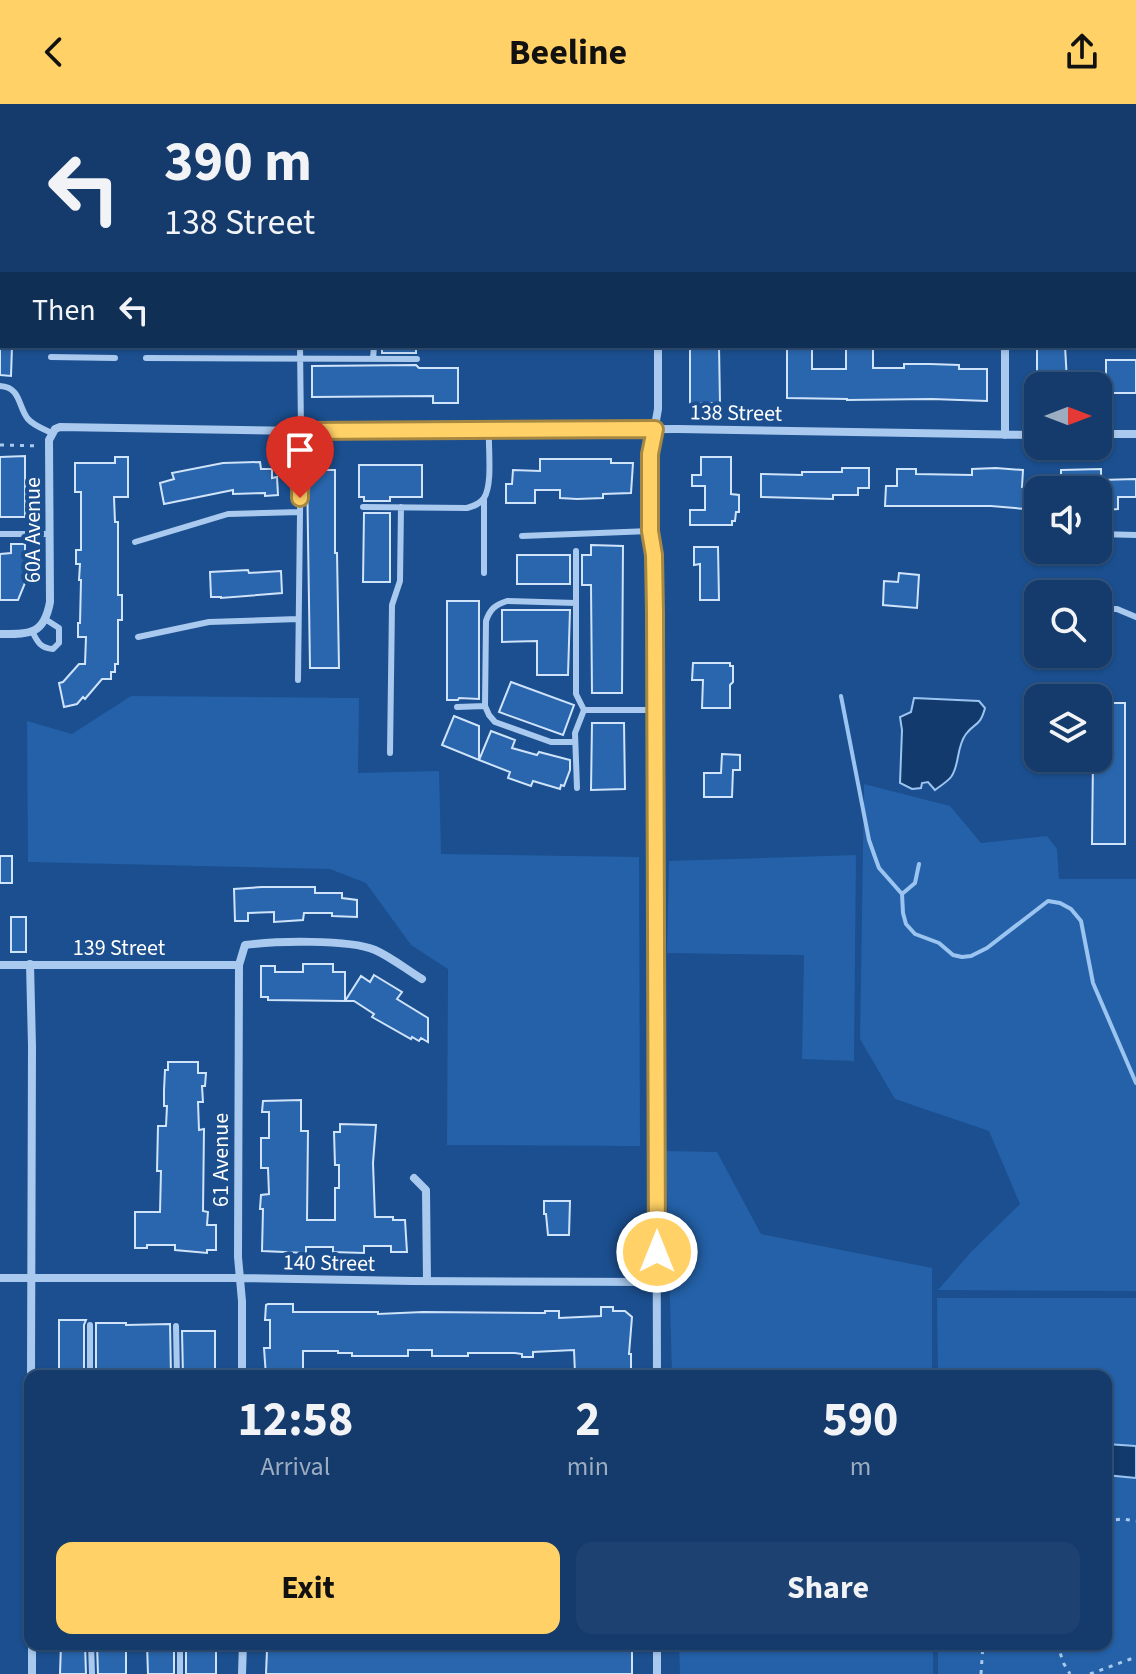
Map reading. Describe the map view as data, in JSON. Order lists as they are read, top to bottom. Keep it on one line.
{"streets":{"street":["138 Street","60A Avenue","139 Street","61 Avenue","140 Street"]},"crossings":[["138 Street","60A Avenue"],["139 Street","61 Avenue"],["61 Avenue","140 Street"]],"north":"right","page":{"header":"Beeline","turn":["390 m","138 Street"],"then":"Then","eta":["12:58","Arrival","2","min","590","m"],"buttons":["Exit","Share"]}}
